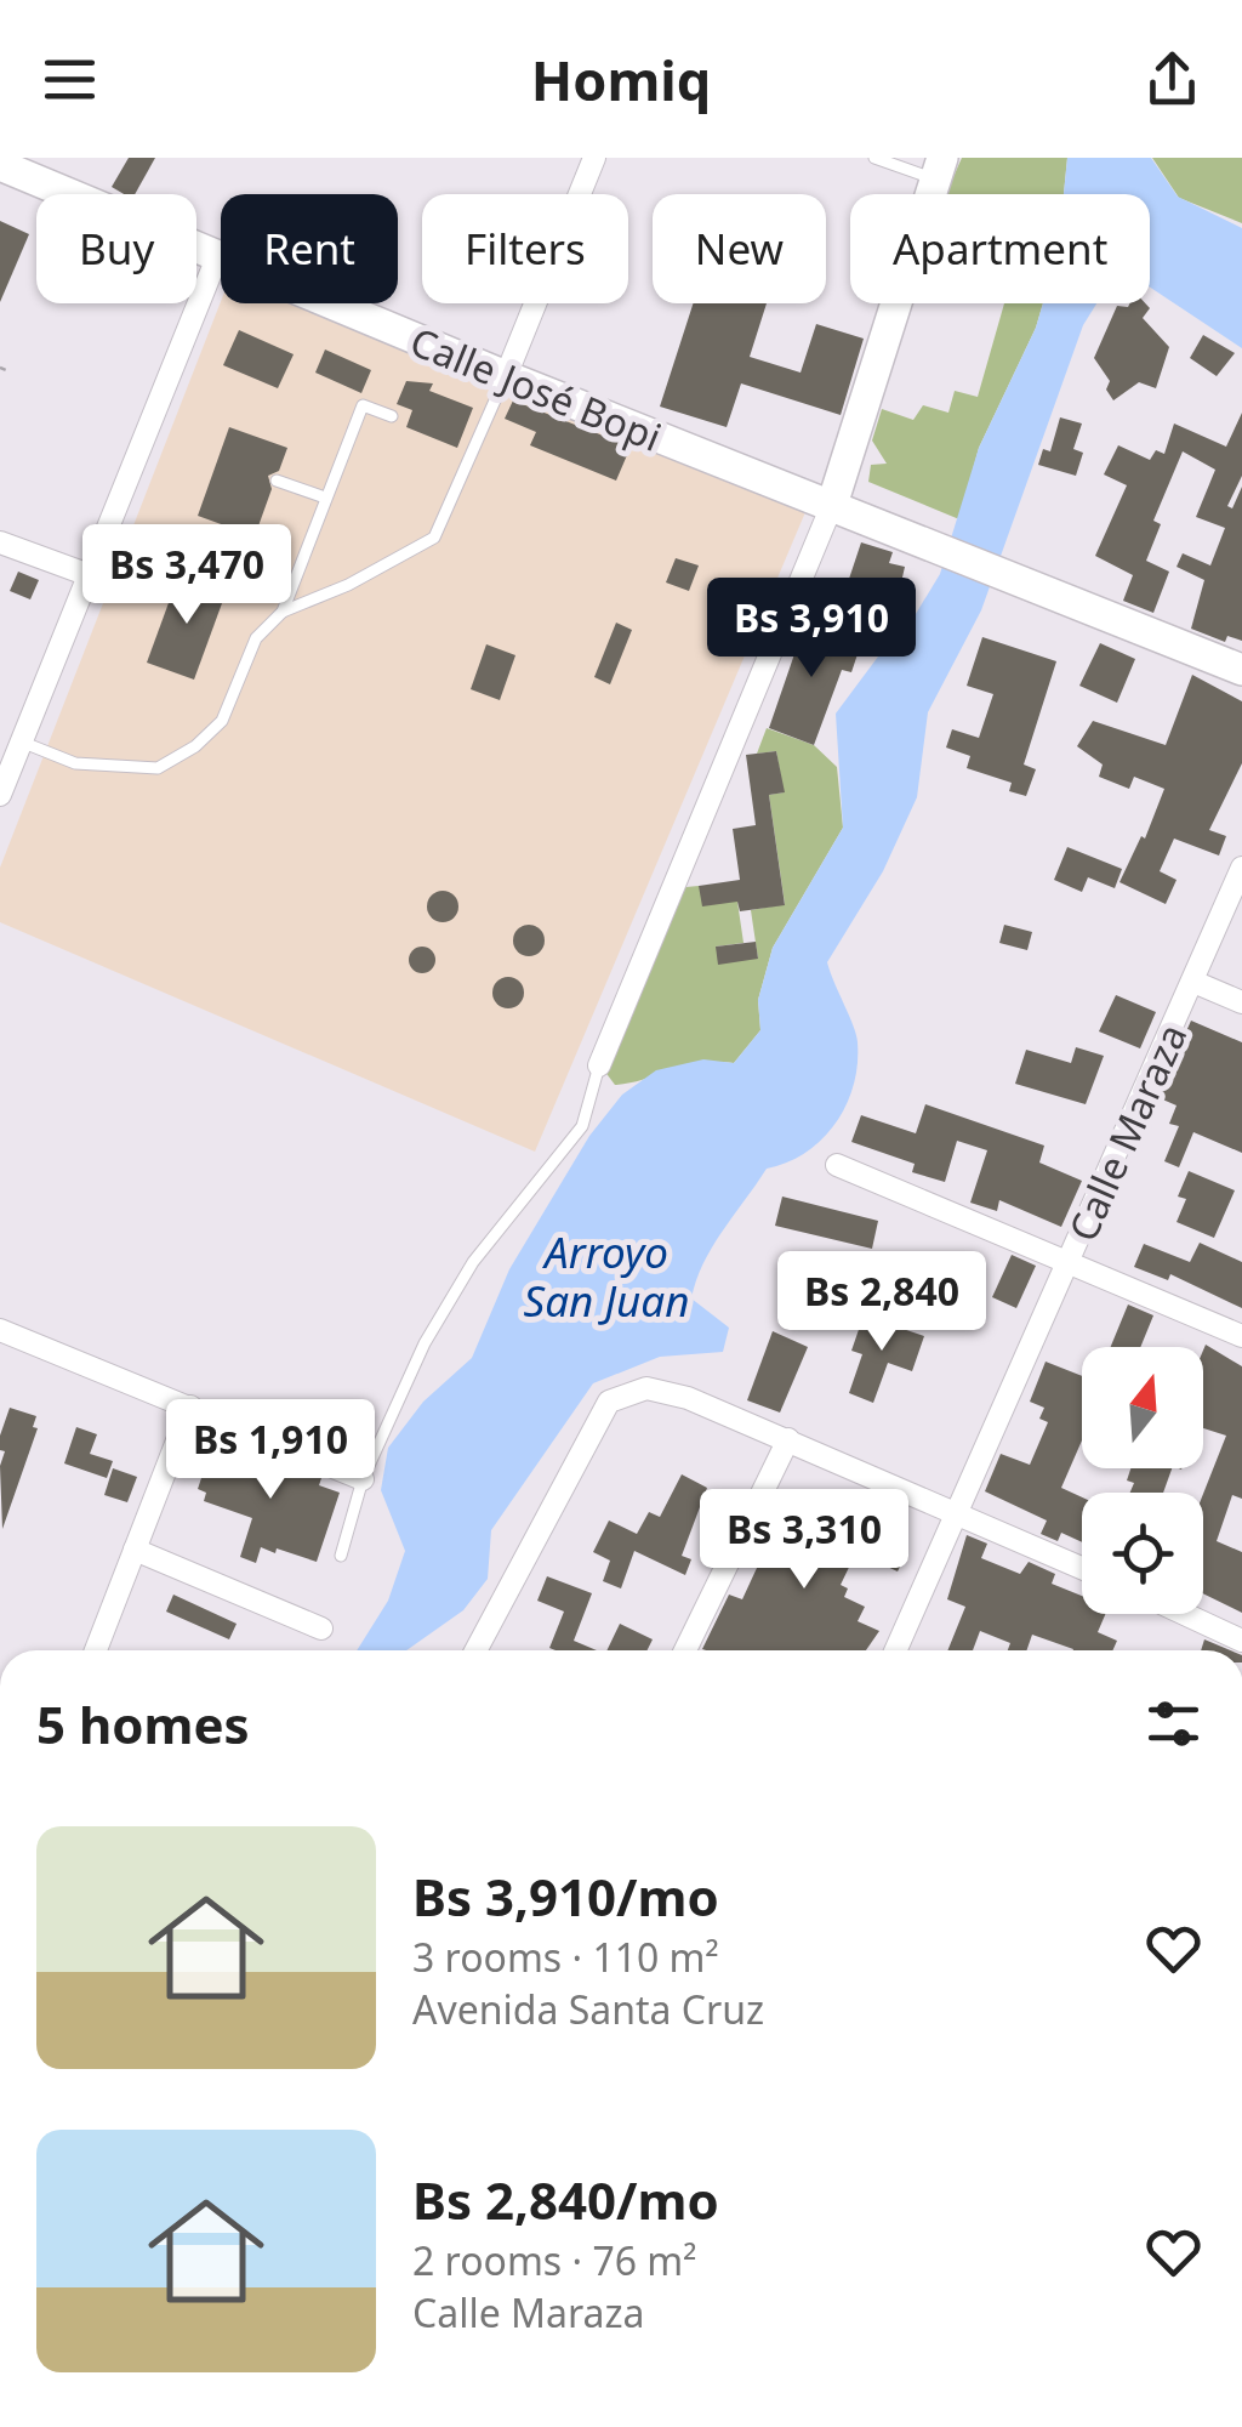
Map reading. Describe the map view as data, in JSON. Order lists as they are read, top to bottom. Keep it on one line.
{"streets":{"main road":["Calle José Bopi"],"street":["Calle Maraza"]},"water":["Arroyo San Juan"],"north":"top","page":{"header":"Homiq","chip":["Buy","Rent","Filters","New","Apartment"],"price":["Bs 3,470","Bs 3,910","Bs 2,840","Bs 1,910","Bs 3,310"],"heading":"5 homes","list":[{"name":"Bs 3,910/mo","note":"3 rooms · 110 m² · Avenida Santa Cruz"},{"name":"Bs 2,840/mo","note":"2 rooms · 76 m² · Calle Maraza"}]}}
